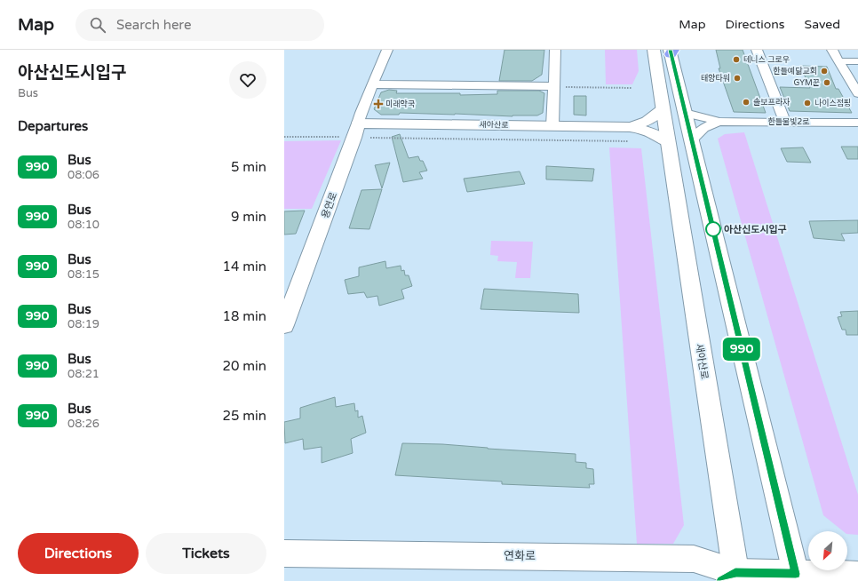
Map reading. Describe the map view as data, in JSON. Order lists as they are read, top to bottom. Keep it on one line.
{"streets":{"main road":["새아산로","용연로","연화로"],"street":["한들물빛2로"]},"crossings":[["새아산로","용연로"],["새아산로","연화로"]],"places":{"other":["테니스 그로우","한들예닮교회","태양타워","GYM꾼","솔보프라자","나이스점핑","아산신도시입구"],"health":["미래약국"]},"lines":["bus line 990"],"north":"bottom left","page":{"header":"Map","search":"Search here","nav":["Map","Directions","Saved"],"heading":[["아산신도시입구","Bus"],"Departures"],"on_map":"990","list":[{"mark":"990","name":"Bus","note":"08:06","value":"5 min"},{"mark":"990","name":"Bus","note":"08:10","value":"9 min"},{"mark":"990","name":"Bus","note":"08:15","value":"14 min"},{"mark":"990","name":"Bus","note":"08:19","value":"18 min"},{"mark":"990","name":"Bus","note":"08:21","value":"20 min"},{"mark":"990","name":"Bus","note":"08:26","value":"25 min"}],"buttons":["Directions","Tickets"]}}
